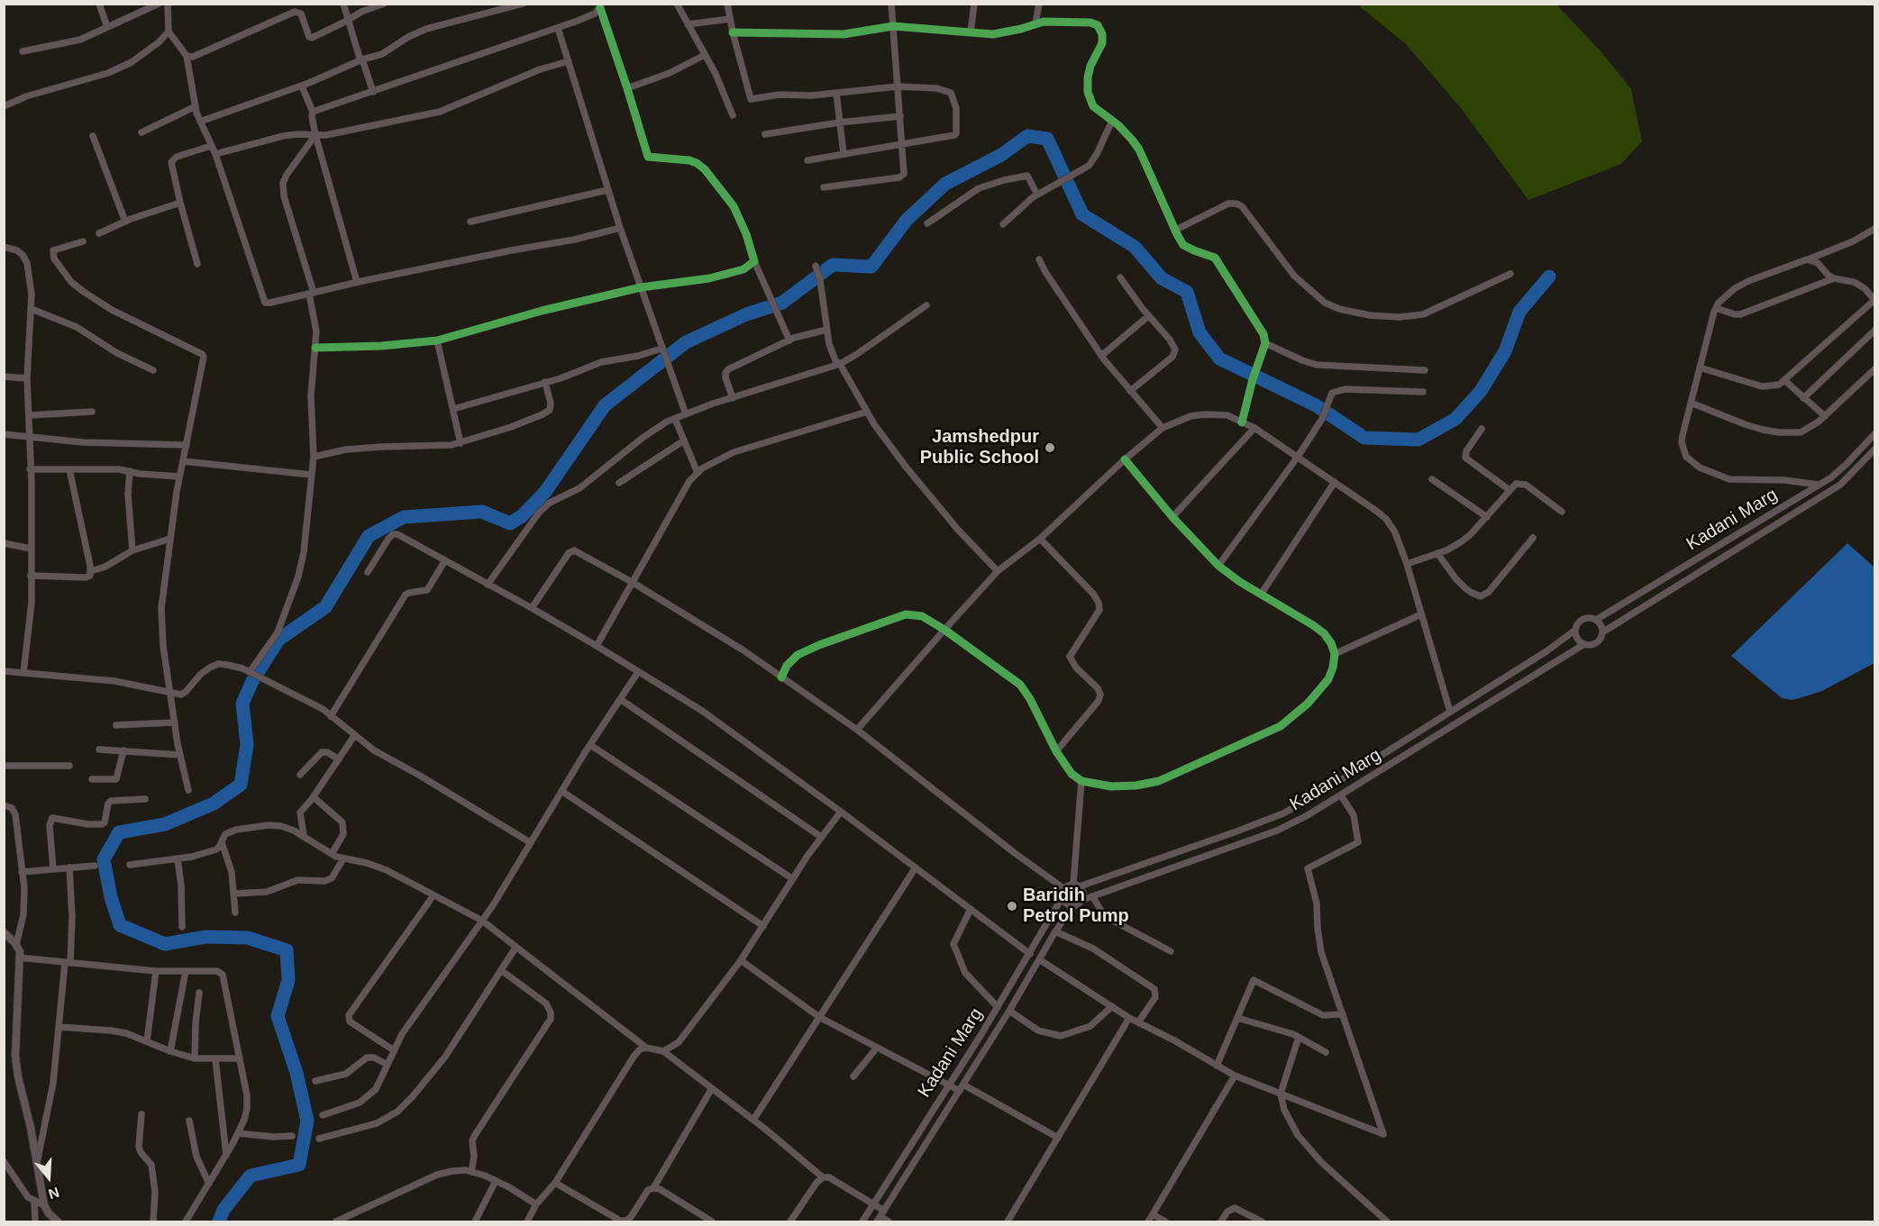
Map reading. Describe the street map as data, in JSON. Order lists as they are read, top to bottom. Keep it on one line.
{"streets":{"street":["Kadani Marg"]},"places":["Jamshedpur Public School","Baridih Petrol Pump"],"north":"bottom"}
